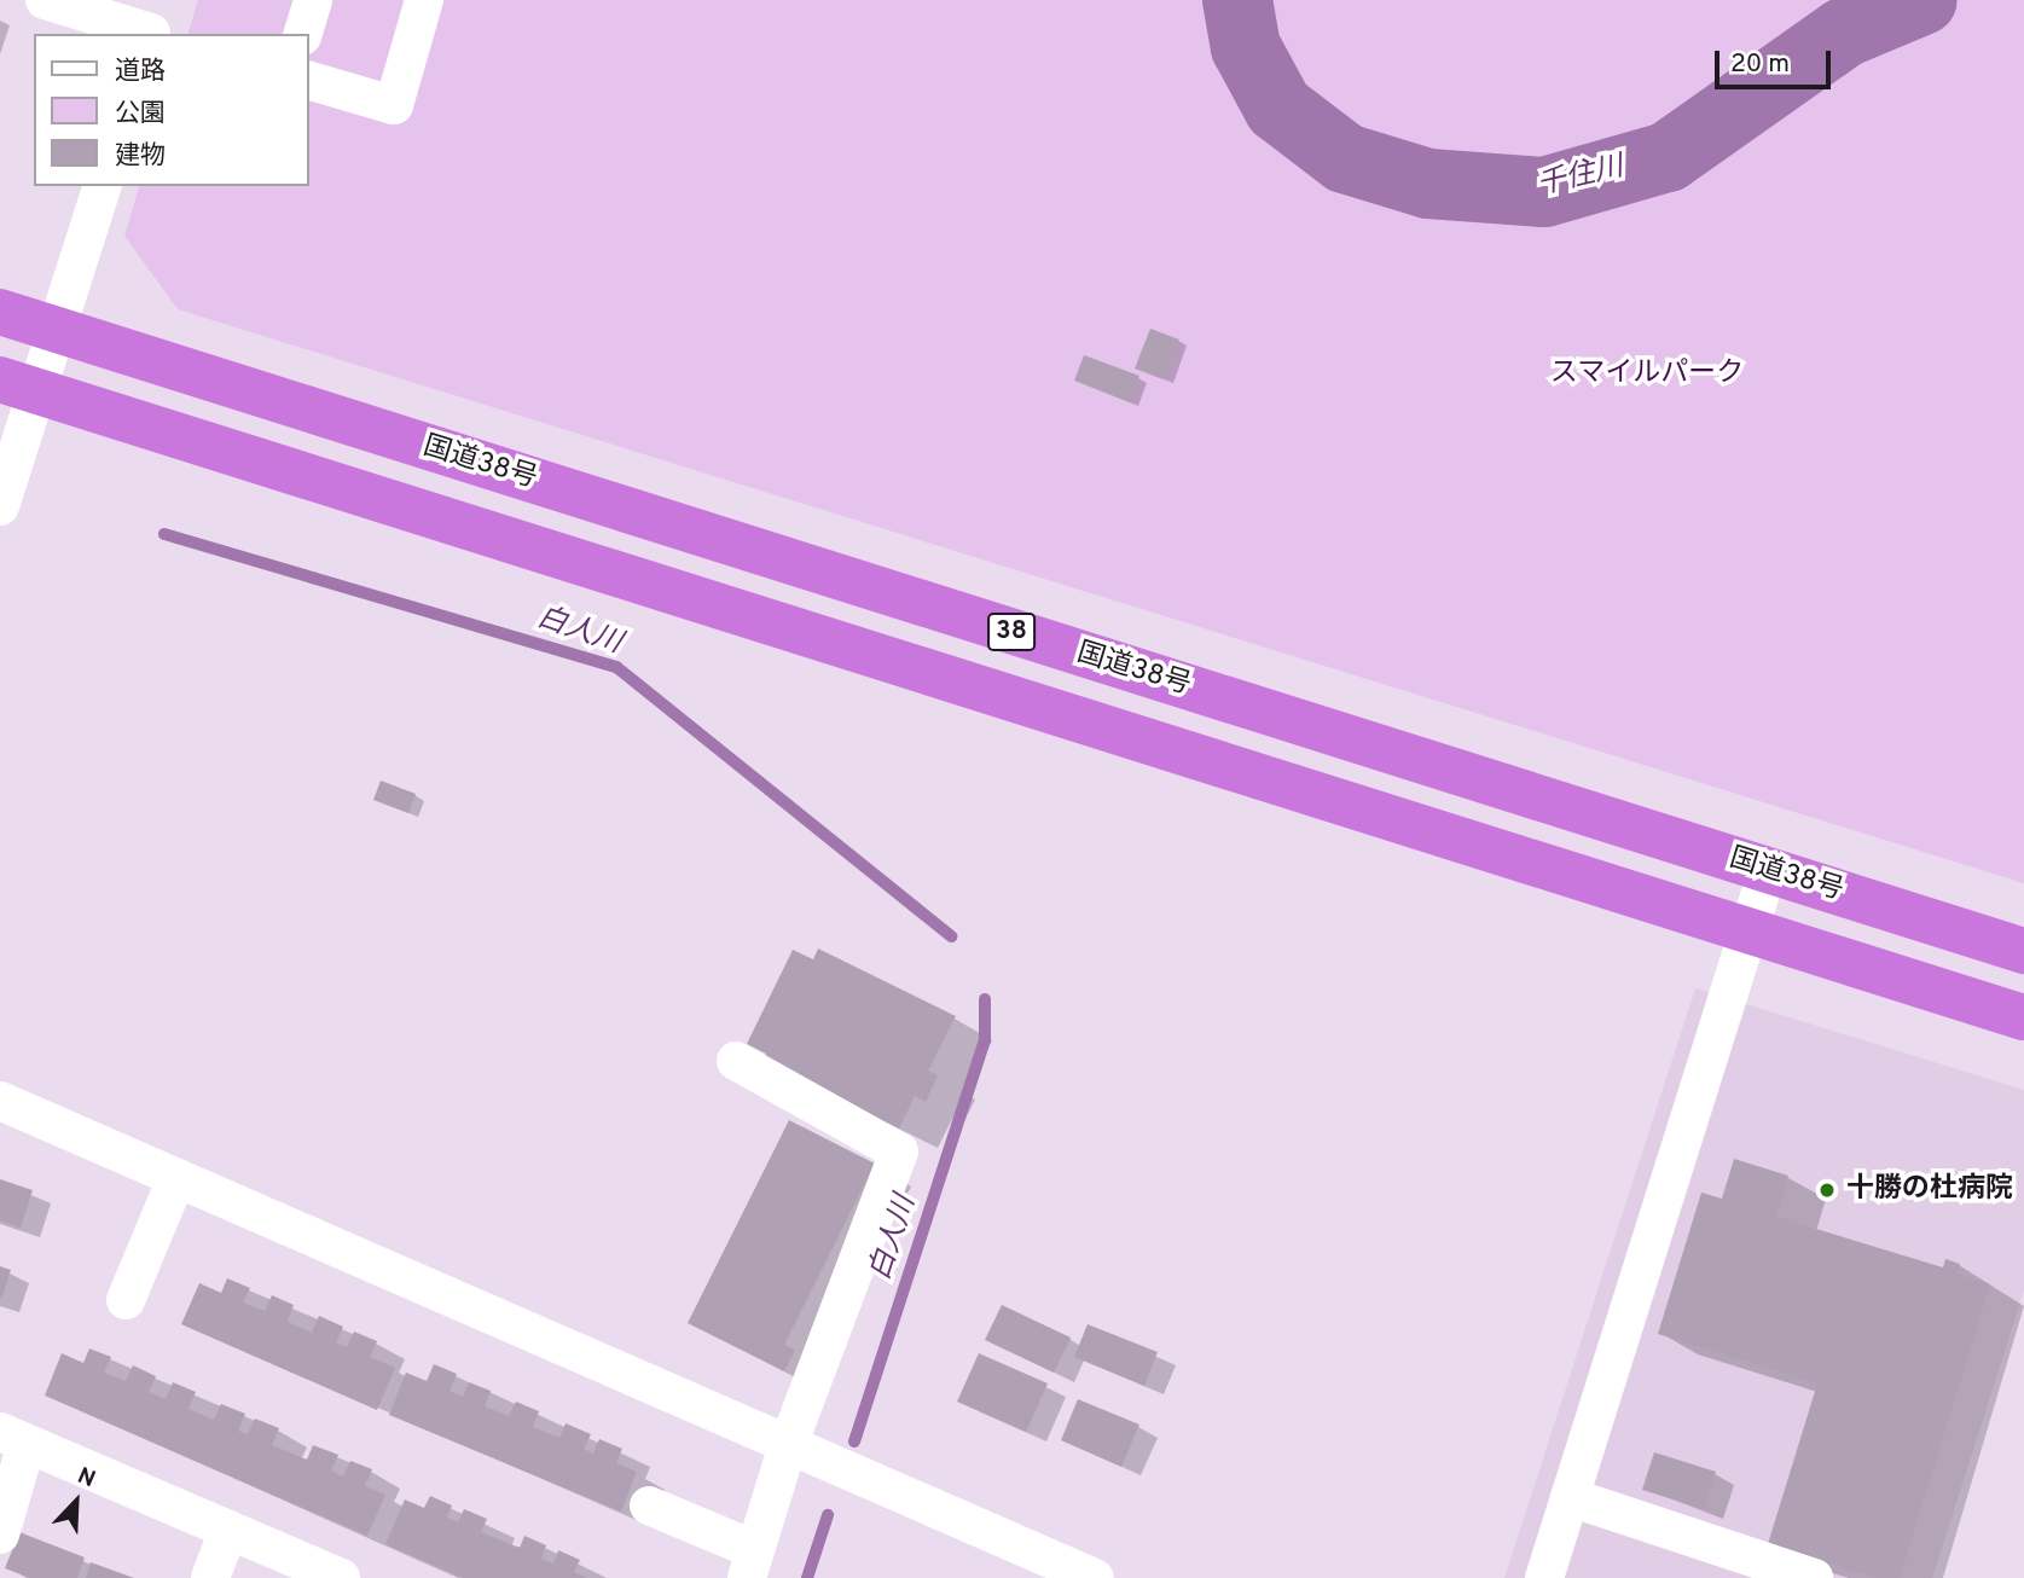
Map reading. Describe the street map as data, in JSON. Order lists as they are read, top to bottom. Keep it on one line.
{"streets":{"highway":["国道38号","38"]},"water":["千住川","白人川"],"parks":["スマイルパーク"],"places":["十勝の杜病院"],"legend":["道路","公園","建物"],"scale_bar":"20 m","north":"top right"}
